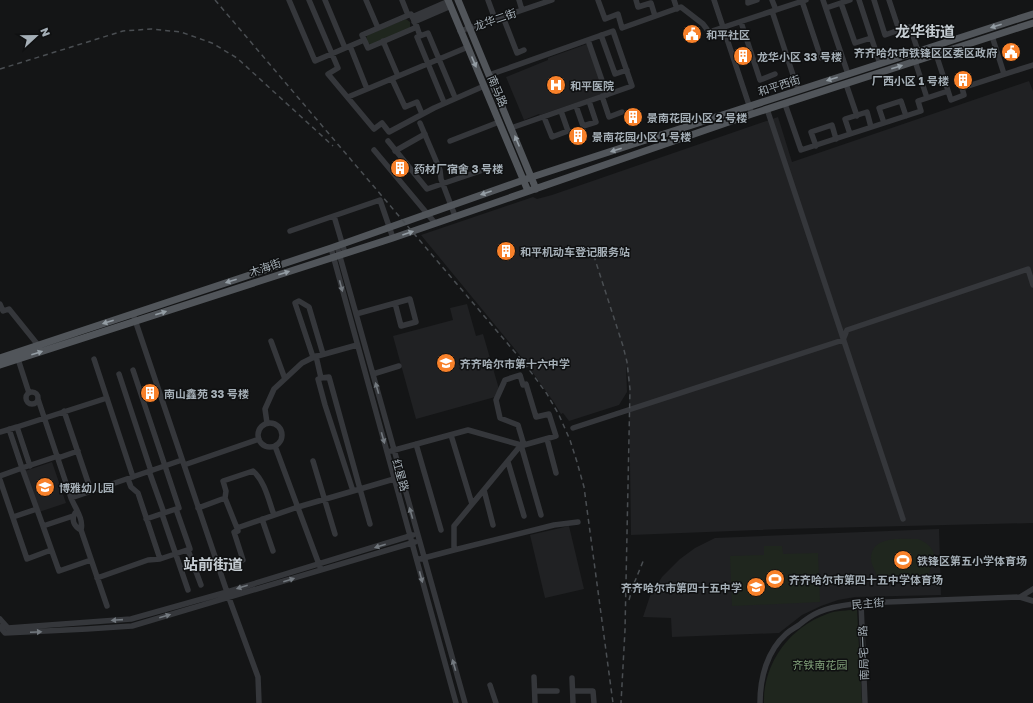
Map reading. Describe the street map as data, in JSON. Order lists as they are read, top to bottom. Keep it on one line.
{"streets":{"main road":["和平西街","南马路","木海街"],"street":["龙华二街","红星路","民主街","南局宅一路"]},"crossings":[["龙华二街","南马路"],["和平西街","南马路"],["和平西街","木海街"],["南马路","木海街"],["木海街","红星路"],["民主街","南局宅一路"]],"districts":["龙华街道","站前街道"],"parks":["齐铁南花园"],"places":{"public building":["和平社区","齐齐哈尔市铁锋区区委区政府"],"building":["龙华小区 33 号楼","厂西小区 1 号楼","景南花园小区 2 号楼","景南花园小区 1 号楼","药材厂宿舍 3 号楼","和平机动车登记服务站","南山鑫苑 33 号楼"],"hospital":["和平医院"],"school or university":["齐齐哈尔市第十六中学","博雅幼儿园","齐齐哈尔市第四十五中学"],"sports":["铁锋区第五小学体育场","齐齐哈尔市第四十五中学体育场"]},"north":"right"}
